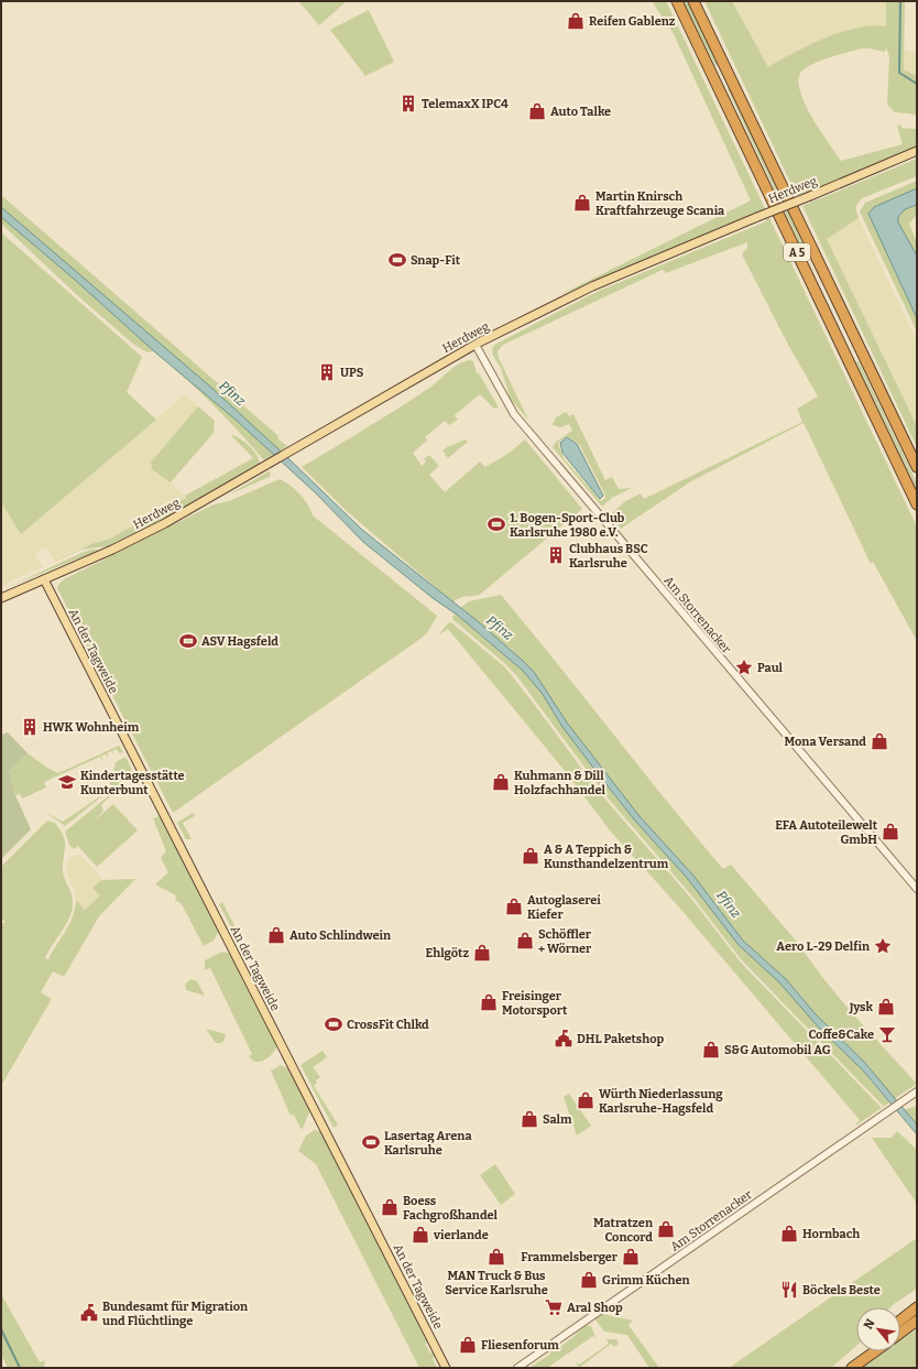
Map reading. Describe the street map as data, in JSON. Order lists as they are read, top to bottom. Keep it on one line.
{"streets":{"highway":["A 5"],"main road":["Herdweg","An der Tagweide"],"street":["Am Storrenacker"]},"crossings":[["Herdweg","Am Storrenacker"],["Herdweg","An der Tagweide"]],"water":["Pfinz"],"places":{"shop":["Reifen Gablenz","Auto Talke","Martin Knirsch Kraftfahrzeuge Scania","Mona Versand","Kuhmann & Dill Holzfachhandel","EFA Autoteilewelt GmbH","A & A Teppich & Kunsthandelzentrum","Autoglaserei Kiefer","Auto Schlindwein","Schöffler + Wörner","Ehlgötz","Freisinger Motorsport","Jysk","S&G Automobil AG","Würth Niederlassung Karlsruhe-Hagsfeld","Salm","Boess Fachgroßhandel","Matratzen Concord","Hornbach","vierlande","MAN Truck & Bus Service Karlsruhe","Frammelsberger","Grimm Küchen","Fliesenforum"],"building":["TelemaxX IPC4","UPS","Clubhaus BSC Karlsruhe","HWK Wohnheim"],"sports":["Snap-Fit","1. Bogen-Sport-Club Karlsruhe 1980 e.V.","ASV Hagsfeld","CrossFit Chlkd","Lasertag Arena Karlsruhe"],"place":["Paul","Aero L-29 Delfin"],"school or university":["Kindertagesstätte Kunterbunt"],"bar":["Coffe&Cake"],"public building":["DHL Paketshop","Bundesamt für Migration und Flüchtlinge"],"restaurant":["Böckels Beste"],"supermarket":["Aral Shop"]},"north":"top left"}
